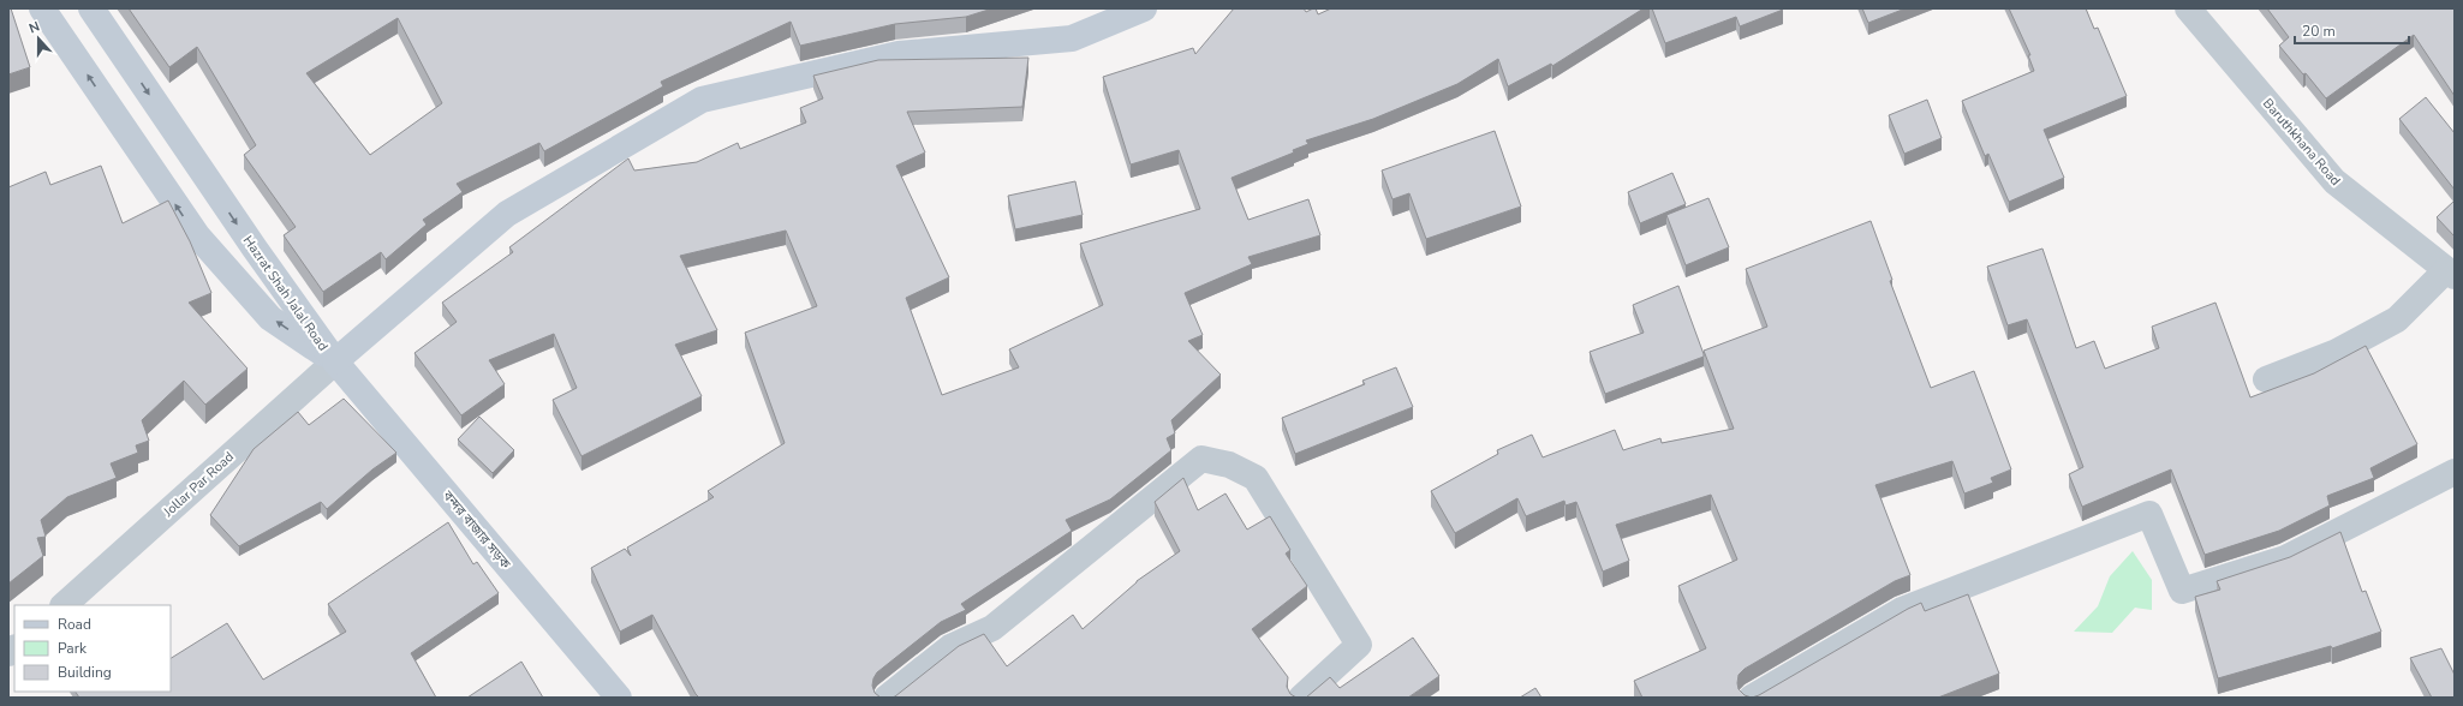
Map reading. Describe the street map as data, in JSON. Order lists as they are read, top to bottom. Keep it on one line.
{"streets":{"main road":["Hazrat Shah Jalal Road","বন্দর বাজার সড়ক"],"street":["Baruthkhana Road","Jollar Par Road"]},"crossings":[["Hazrat Shah Jalal Road","Jollar Par Road"],["Hazrat Shah Jalal Road","বন্দর বাজার সড়ক"],["Jollar Par Road","বন্দর বাজার সড়ক"]],"legend":["Road","Park","Building"],"scale_bar":"20 m","north":"top"}
